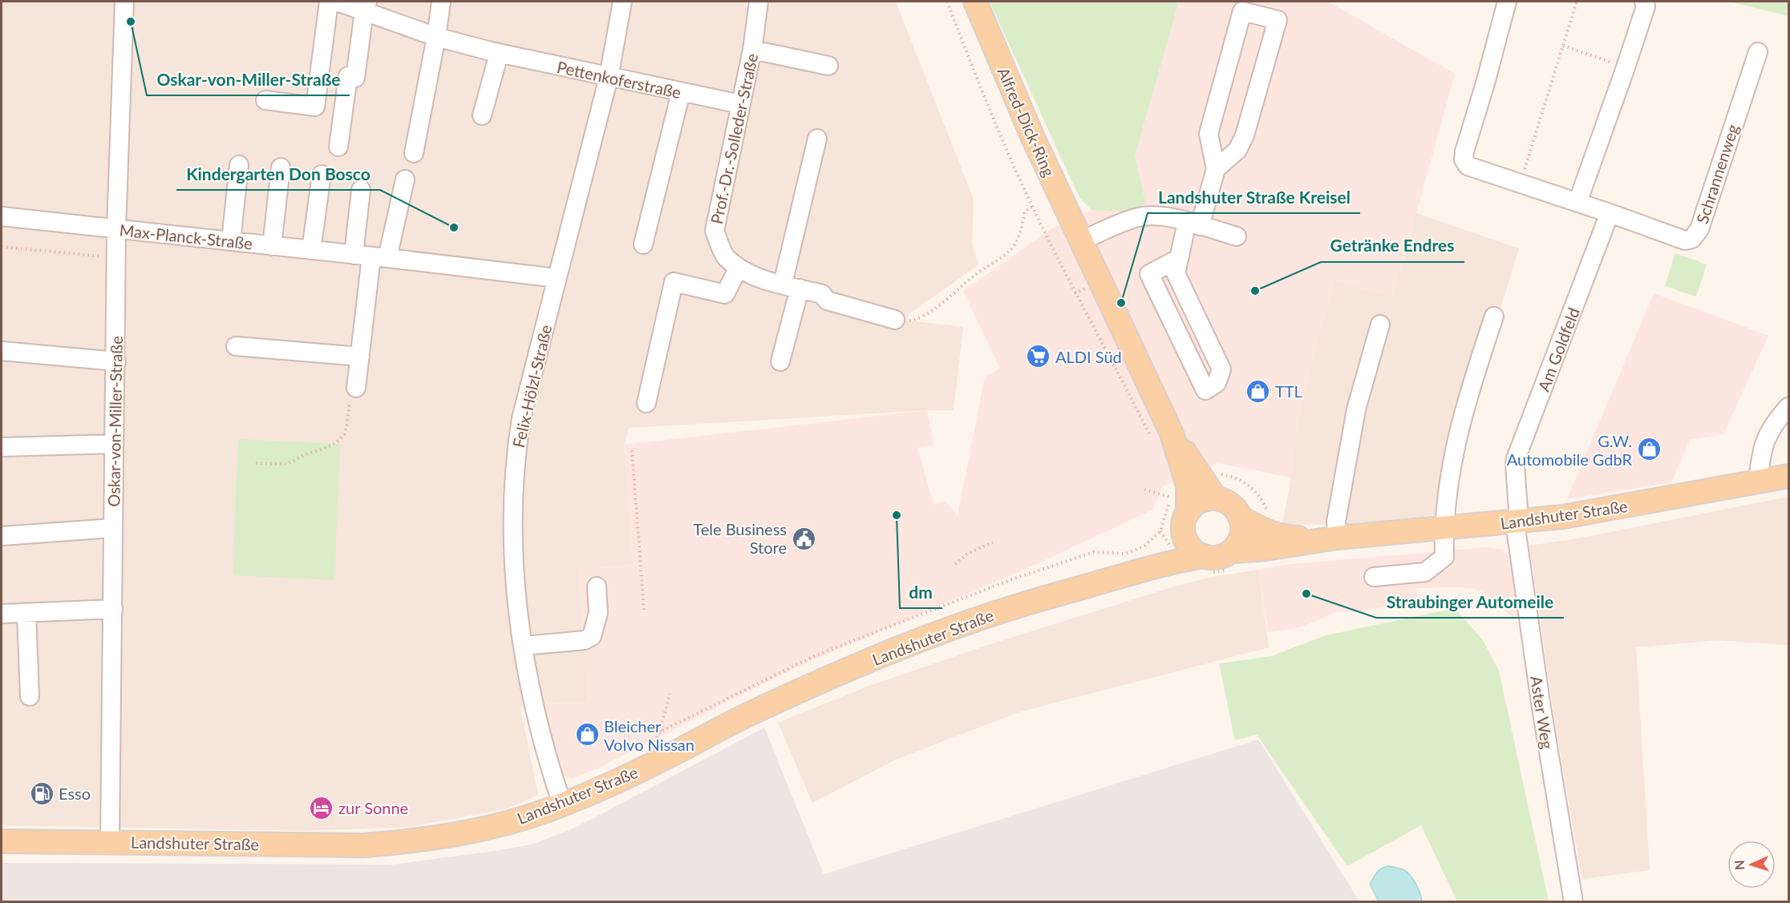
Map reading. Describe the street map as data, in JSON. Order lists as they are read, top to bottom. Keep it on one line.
{"streets":{"main road":["Alfred-Dick-Ring","Landshuter Straße"],"street":["Pettenkoferstraße","Prof.-Dr.-Solleder-Straße","Schrannenweg","Max-Planck-Straße","Am Goldfeld","Felix-Hölzl-Straße","Oskar-von-Miller-Straße","Aster Weg"]},"crossings":[["Pettenkoferstraße","Prof.-Dr.-Solleder-Straße"],["Pettenkoferstraße","Felix-Hölzl-Straße"],["Alfred-Dick-Ring","Landshuter Straße"],["Schrannenweg","Am Goldfeld"],["Max-Planck-Straße","Felix-Hölzl-Straße"],["Max-Planck-Straße","Oskar-von-Miller-Straße"],["Am Goldfeld","Landshuter Straße"],["Am Goldfeld","Aster Weg"],["Felix-Hölzl-Straße","Landshuter Straße"],["Oskar-von-Miller-Straße","Landshuter Straße"],["Landshuter Straße","Aster Weg"]],"places":{"other":["Oskar-von-Miller-Straße","Kindergarten Don Bosco","Getränke Endres","Landshuter Straße Kreisel","dm","Straubinger Automeile"],"supermarket":["ALDI Süd"],"shop":["TTL","G.W. Automobile GdbR","Bleicher Volvo Nissan"],"public building":["Tele Business Store"],"fuel station":["Esso"],"hotel":["zur Sonne"]},"north":"left"}
